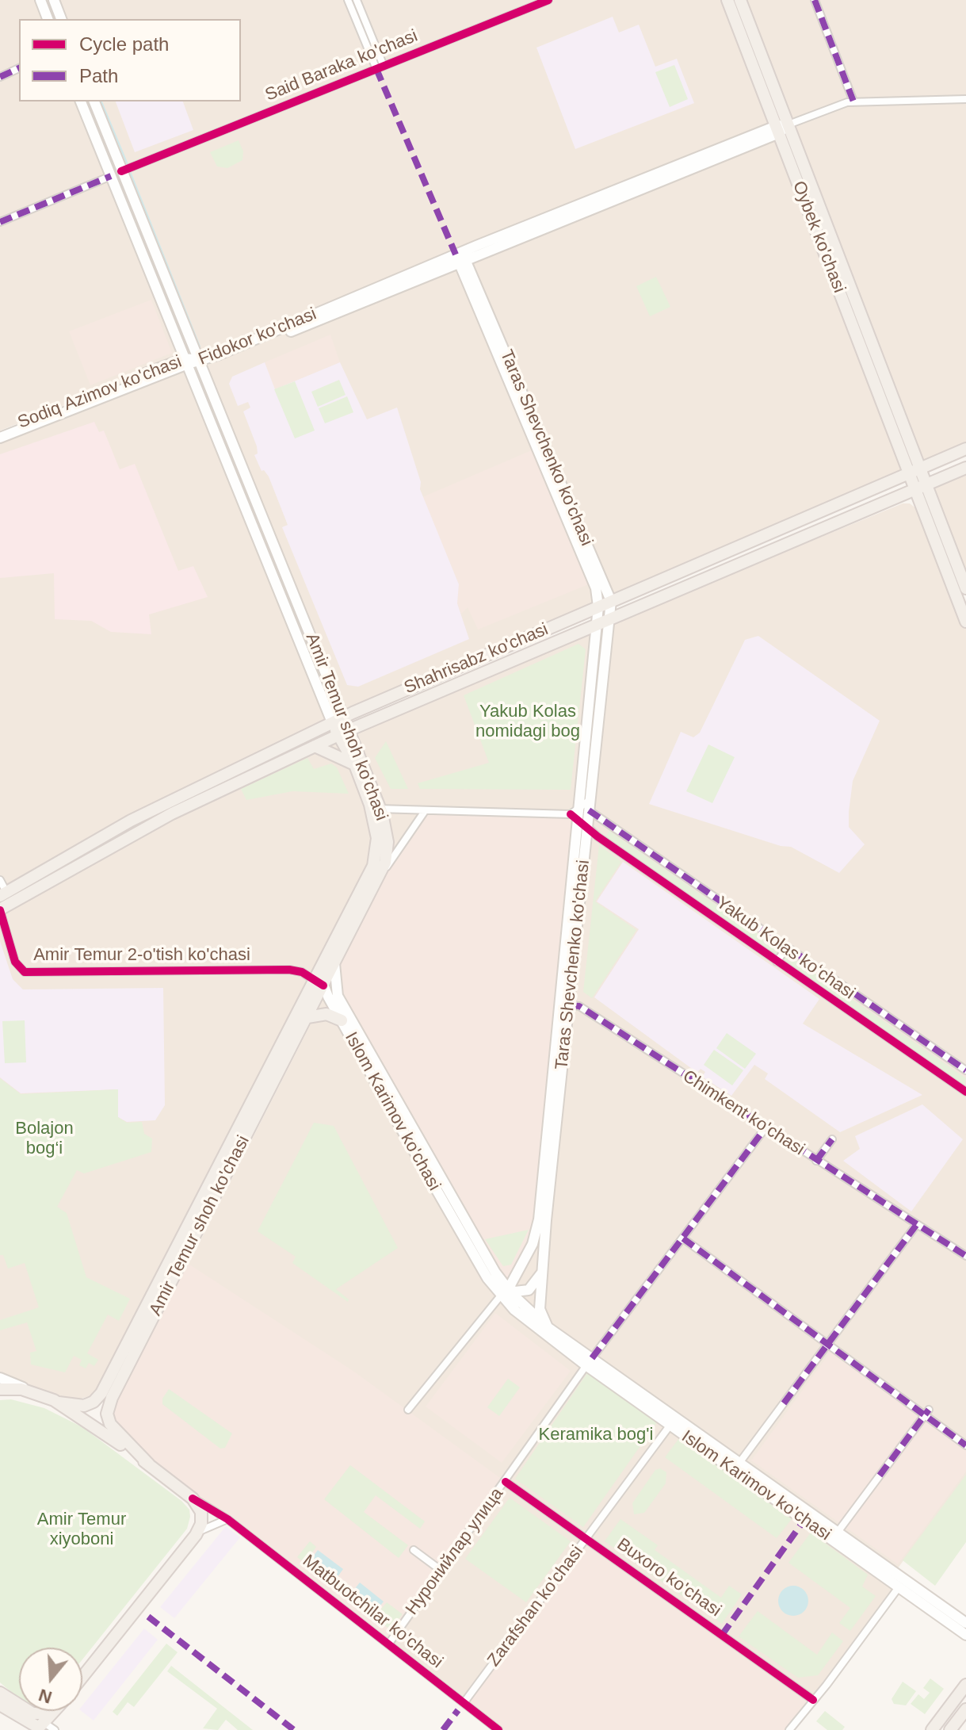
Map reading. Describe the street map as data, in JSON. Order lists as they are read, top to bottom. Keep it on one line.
{"streets":{"main road":["Said Baraka ko'chasi","Oybek ko'chasi","Fidokor ko'chasi","Sodiq Azimov ko'chasi","Taras Shevchenko ko'chasi","Shahrisabz ko'chasi","Amir Temur shoh ko'chasi","Islom Karimov ko'chasi"],"street":["Yakub Kolas koʻchasi","Amir Temur 2-o'tish ko'chasi","Chimkent ko'chasi","Нуронийлар улица","Buxoro ko'chasi","Zarafshan ko'chasi","Matbuotchilar ko'chasi"]},"crossings":[["Said Baraka ko'chasi","Amir Temur shoh ko'chasi"],["Oybek ko'chasi","Fidokor ko'chasi"],["Oybek ko'chasi","Shahrisabz ko'chasi"],["Fidokor ko'chasi","Sodiq Azimov ko'chasi"],["Fidokor ko'chasi","Taras Shevchenko ko'chasi"],["Fidokor ko'chasi","Amir Temur shoh ko'chasi"],["Sodiq Azimov ko'chasi","Amir Temur shoh ko'chasi"],["Taras Shevchenko ko'chasi","Shahrisabz ko'chasi"],["Taras Shevchenko ko'chasi","Yakub Kolas koʻchasi"],["Taras Shevchenko ko'chasi","Islom Karimov ko'chasi"],["Taras Shevchenko ko'chasi","Chimkent ko'chasi"],["Shahrisabz ko'chasi","Amir Temur shoh ko'chasi"],["Shahrisabz ko'chasi","Amir Temur 2-o'tish ko'chasi"],["Amir Temur shoh ko'chasi","Amir Temur 2-o'tish ko'chasi"],["Amir Temur shoh ko'chasi","Islom Karimov ko'chasi"],["Amir Temur 2-o'tish ko'chasi","Islom Karimov ko'chasi"],["Islom Karimov ko'chasi","Нуронийлар улица"],["Islom Karimov ko'chasi","Zarafshan ko'chasi"],["Chimkent ko'chasi","Нуронийлар улица"],["Нуронийлар улица","Buxoro ko'chasi"],["Нуронийлар улица","Matbuotchilar ko'chasi"],["Buxoro ko'chasi","Zarafshan ko'chasi"],["Zarafshan ko'chasi","Matbuotchilar ko'chasi"]],"parks":["Yakub Kolas nomidagi bog","Bolajon bog‘i","Keramika bog'i","Amir Temur xiyoboni"],"legend":["Cycle path","Path"],"north":"bottom"}
